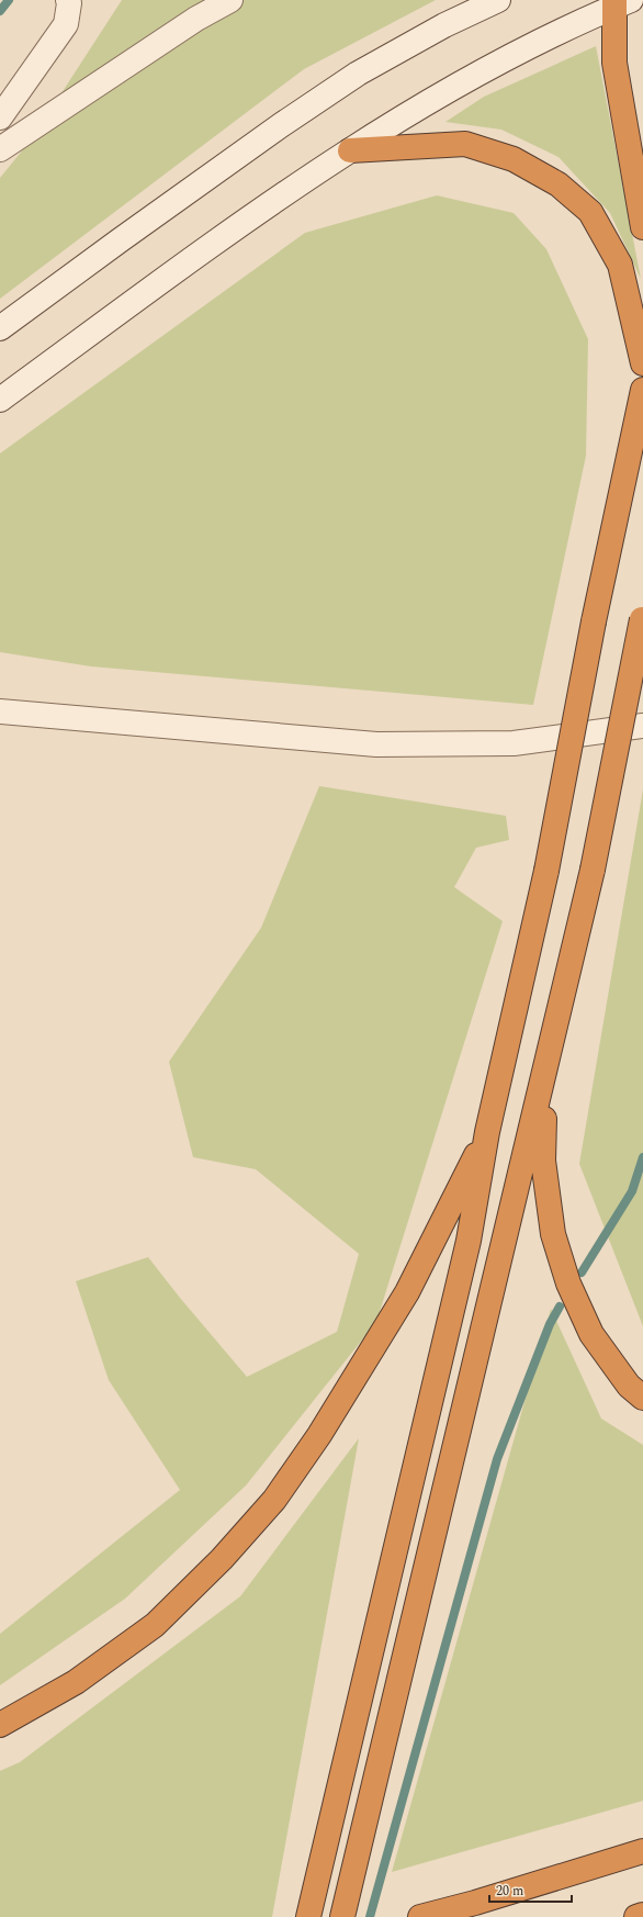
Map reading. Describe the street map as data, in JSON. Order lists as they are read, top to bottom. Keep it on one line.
{"scale_bar":"20 m"}
